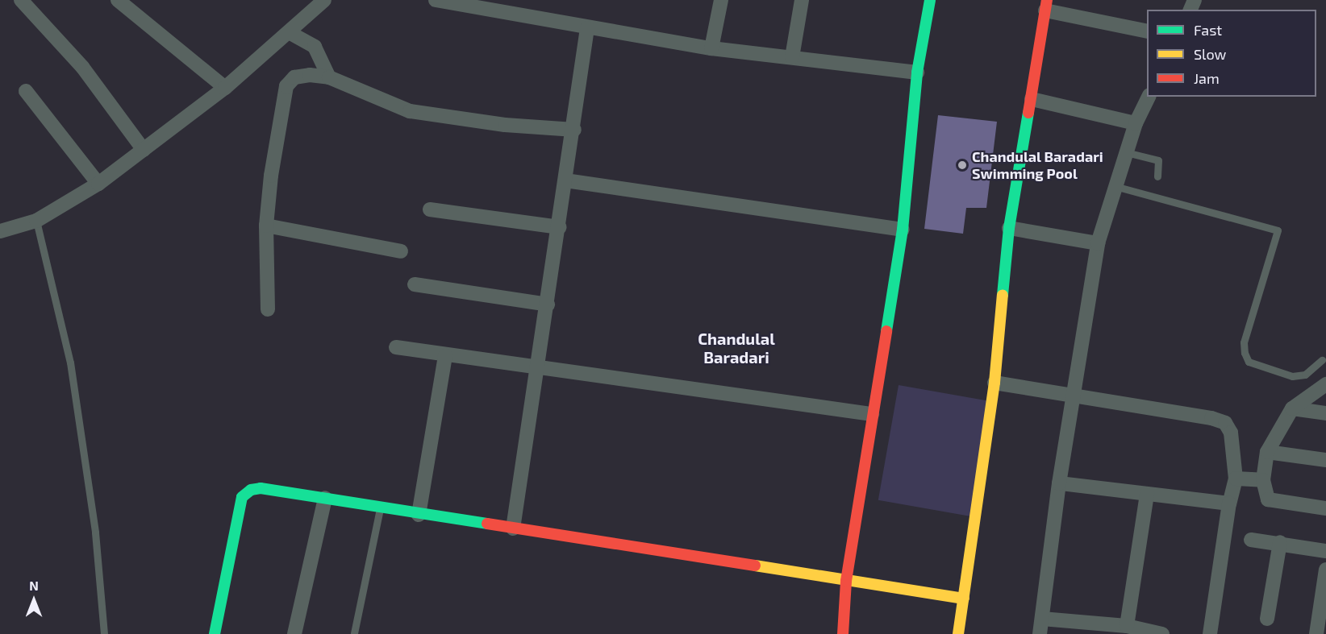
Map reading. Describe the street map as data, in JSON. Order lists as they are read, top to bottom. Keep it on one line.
{"districts":["Chandulal Baradari"],"places":["Chandulal Baradari Swimming Pool"],"legend":["Fast","Slow","Jam"],"north":"top"}
